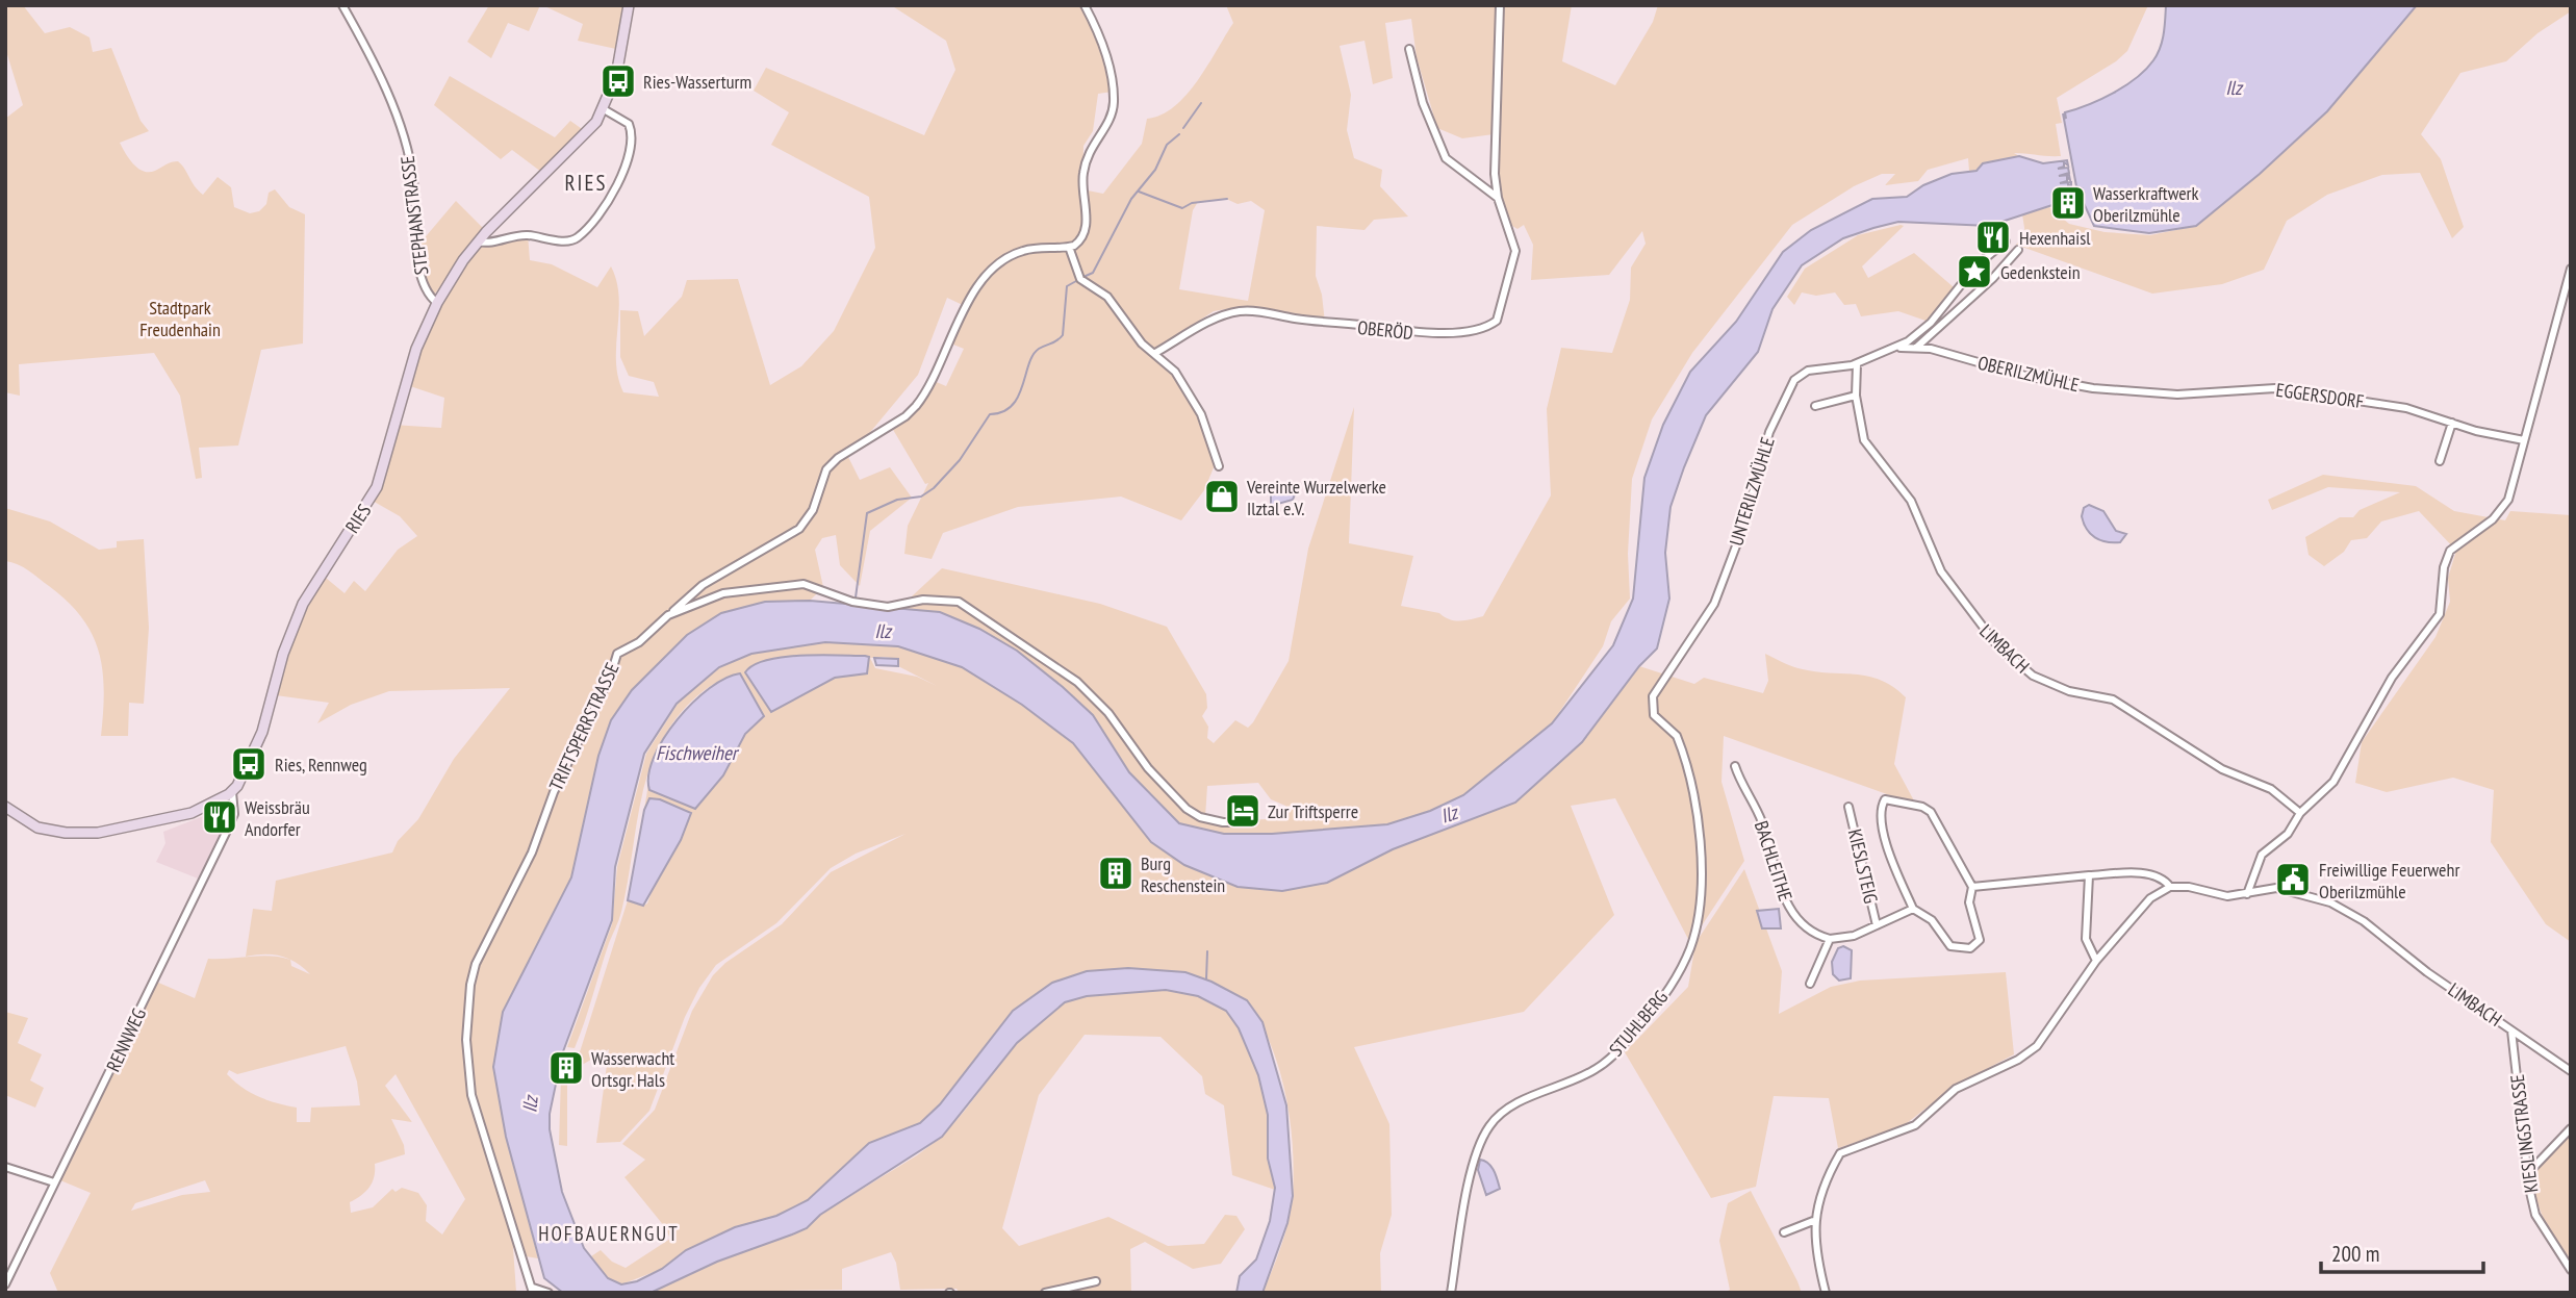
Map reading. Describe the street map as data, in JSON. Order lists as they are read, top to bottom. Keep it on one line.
{"streets":{"street":["STEPHANSTRASSE","OBERÖD","OBERILZMÜHLE","EGGERSDORF","UNTERILZMÜHLE","RIES","LIMBACH","TRIFTSPERRSTRASSE","BACHLEITHE","KIESLSTEIG","STUHLBERG","RENNWEG","KIESLINGSTRASSE"]},"crossings":[["STEPHANSTRASSE","RIES"],["OBERILZMÜHLE","EGGERSDORF"],["OBERILZMÜHLE","UNTERILZMÜHLE"],["UNTERILZMÜHLE","STUHLBERG"],["RIES","RENNWEG"],["LIMBACH","KIESLSTEIG"],["LIMBACH","KIESLINGSTRASSE"]],"districts":["RIES","HOFBAUERNGUT"],"water":["Ilz","Fischweiher"],"parks":["Stadtpark Freudenhain"],"places":{"bus stop":["Ries-Wasserturm","Ries, Rennweg"],"building":["Wasserkraftwerk Oberilzmühle","Burg Reschenstein","Wasserwacht Ortsgr. Hals"],"restaurant":["Hexenhaisl","Weissbräu Andorfer"],"place":["Gedenkstein"],"shop":["Vereinte Wurzelwerke Ilztal e.V."],"hotel":["Zur Triftsperre"],"public building":["Freiwillige Feuerwehr Oberilzmühle"]},"scale_bar":"200 m"}
